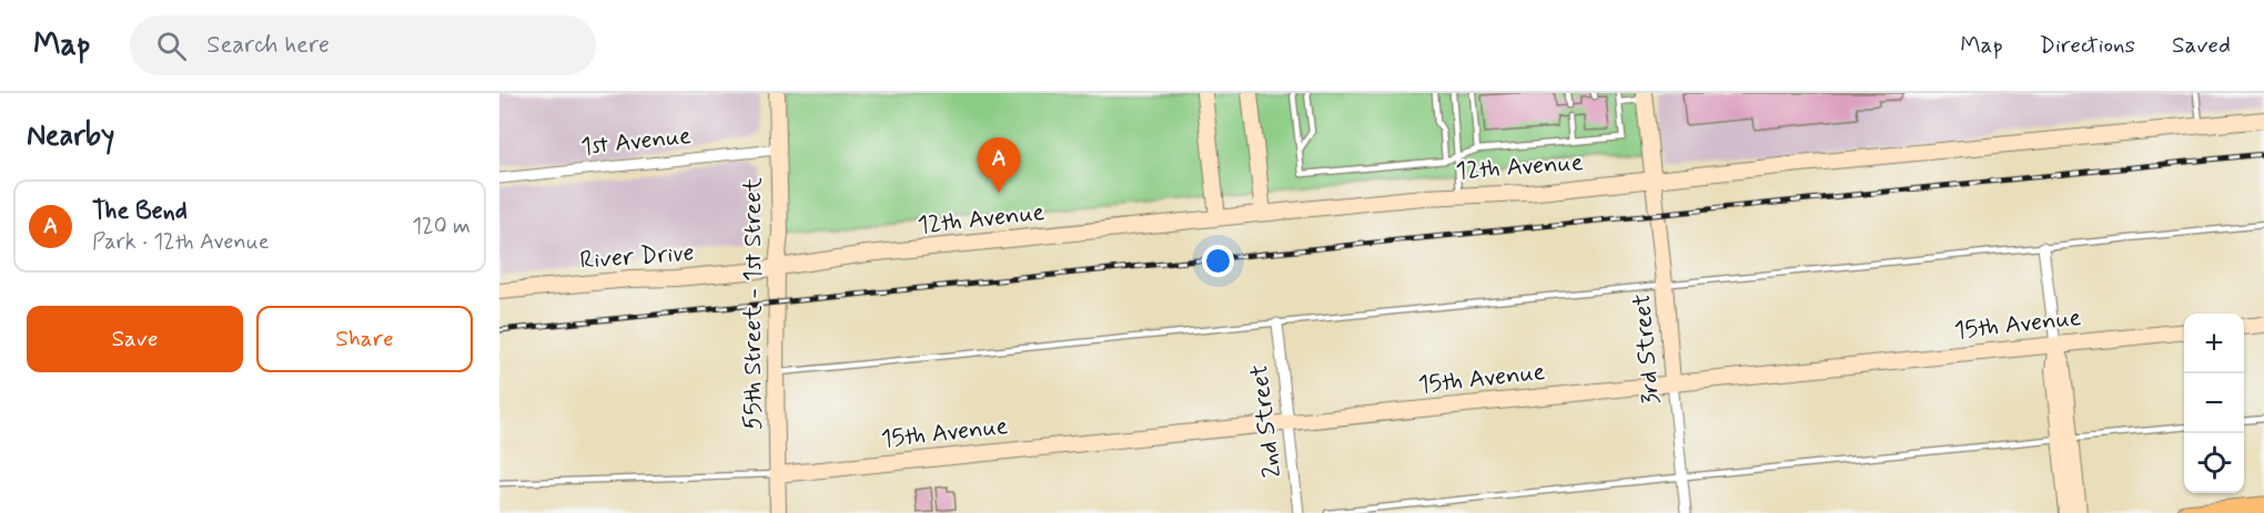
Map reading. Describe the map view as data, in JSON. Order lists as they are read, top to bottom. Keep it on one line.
{"streets":{"street":["1st Avenue","12th Avenue","River Drive","55th Street - 1st Street","15th Avenue","3rd Street","2nd Street"]},"crossings":[["1st Avenue","55th Street - 1st Street"],["12th Avenue","River Drive"],["12th Avenue","55th Street - 1st Street"],["12th Avenue","3rd Street"],["River Drive","55th Street - 1st Street"],["55th Street - 1st Street","15th Avenue"],["15th Avenue","3rd Street"],["15th Avenue","2nd Street"]],"page":{"header":"Map","search":"Search here","nav":["Map","Directions","Saved"],"heading":"Nearby","pins":"A","list":[{"mark":"A","name":"The Bend","note":"Park · 12th Avenue","value":"120 m"}],"buttons":["Save","Share"],"map_buttons":["+","−"]}}
